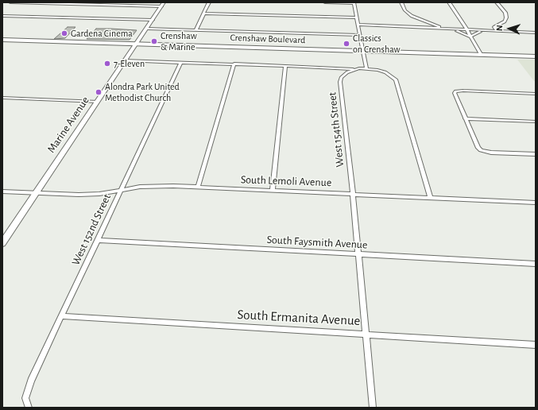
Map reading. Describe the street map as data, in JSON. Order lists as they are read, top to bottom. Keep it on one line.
{"streets":{"main road":["Crenshaw Boulevard","Marine Avenue"],"street":["West 154th Street","South Lemoli Avenue","West 152nd Street","South Faysmith Avenue","South Ermanita Avenue"]},"crossings":[["Crenshaw Boulevard","Marine Avenue"],["Marine Avenue","South Lemoli Avenue"],["West 154th Street","South Lemoli Avenue"],["West 154th Street","South Faysmith Avenue"],["West 154th Street","South Ermanita Avenue"],["South Lemoli Avenue","West 152nd Street"],["West 152nd Street","South Faysmith Avenue"],["West 152nd Street","South Ermanita Avenue"]],"places":["Gardena Cinema","Crenshaw & Marine","Classics on Crenshaw","7-Eleven","Alondra Park United Methodist Church"],"north":"left"}
